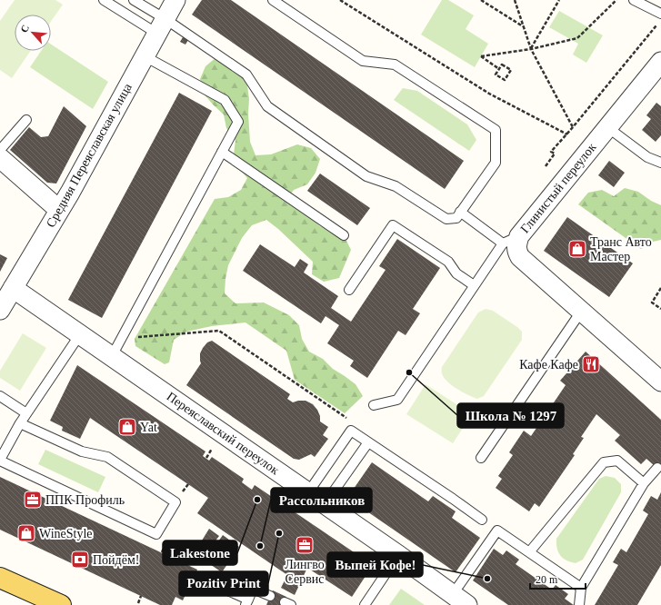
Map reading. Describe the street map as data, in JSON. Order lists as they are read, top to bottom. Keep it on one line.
{"streets":{"street":["Средняя Переяславская улица","Глинистый переулок","Переяславский переулок"]},"crossings":[["Средняя Переяславская улица","Переяславский переулок"]],"places":{"shop":["Транс Авто Мастер","Yat","WineStyle"],"restaurant":["Кафе Кафе"],"other":["Школа № 1297","Lakestone","Pozitiv Print","Рассольников","Выпей Кофе!"],"office":["ППК Профиль","Лингво Сервис"],"bank":["Пойдём!"]},"scale_bar":"20 m","north":"top left"}
